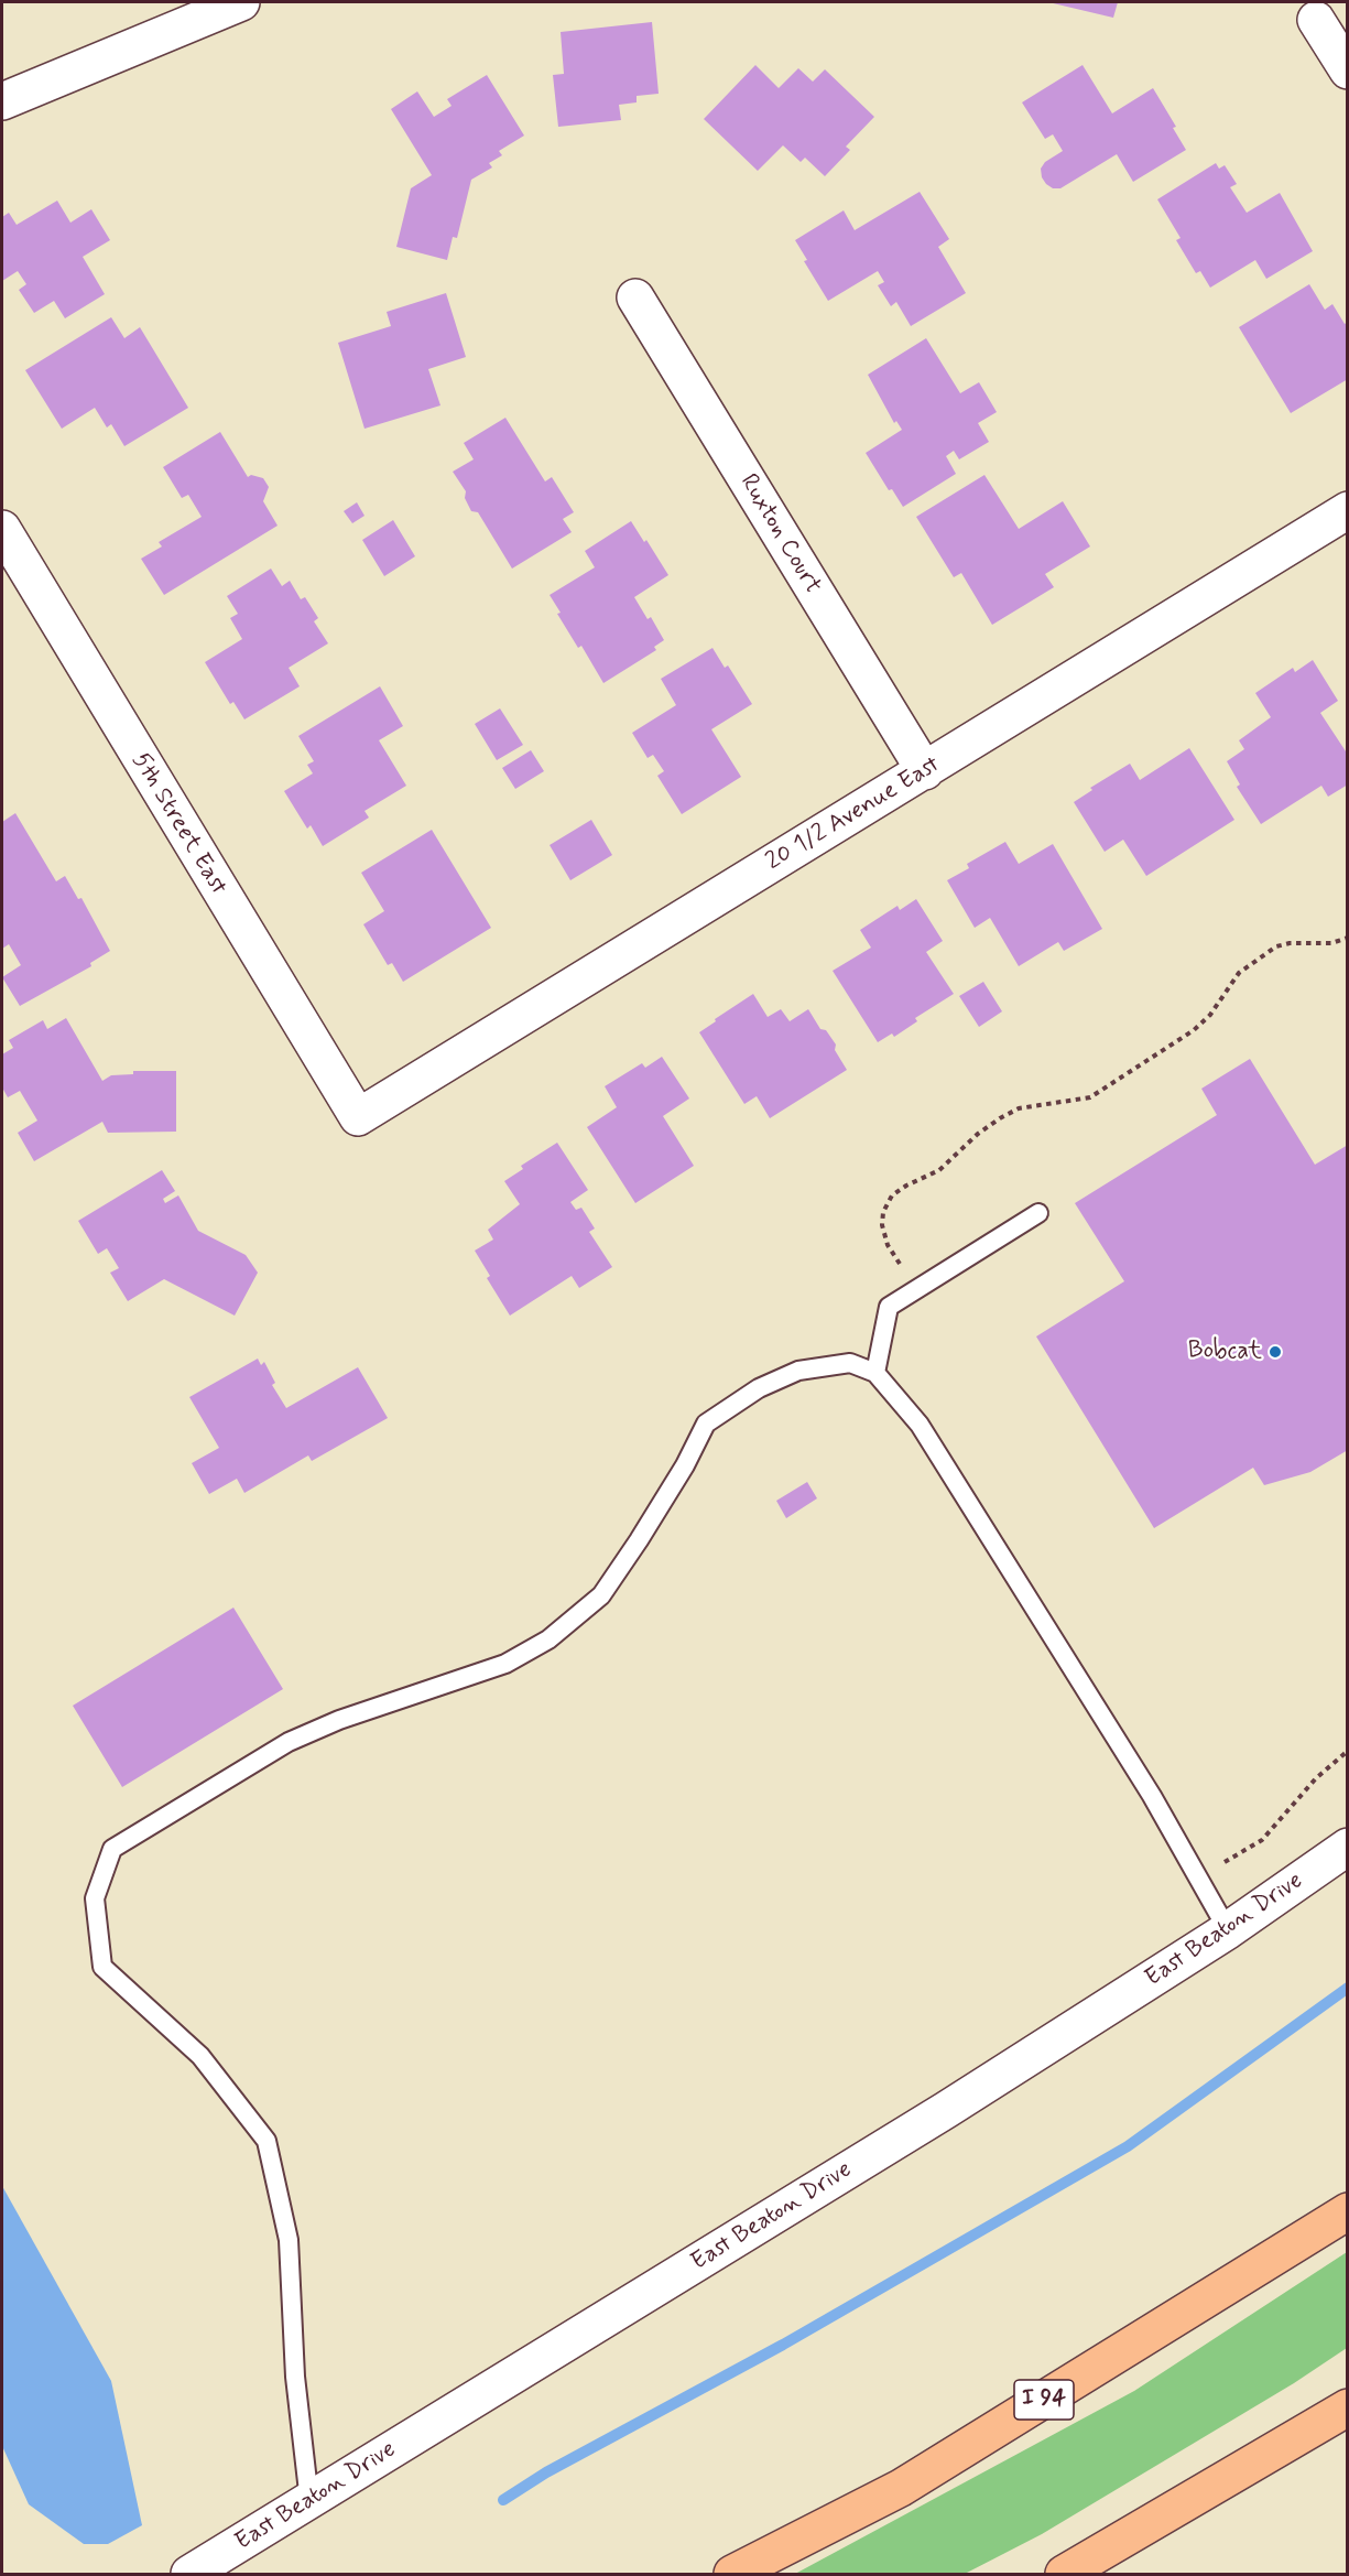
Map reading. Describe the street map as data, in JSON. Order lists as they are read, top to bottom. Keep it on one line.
{"streets":{"highway":["I 94"],"street":["Ruxton Court","20 1/2 Avenue East","5th Street East","East Beaton Drive"]},"crossings":[["Ruxton Court","20 1/2 Avenue East"],["20 1/2 Avenue East","5th Street East"]],"places":["Bobcat"]}
